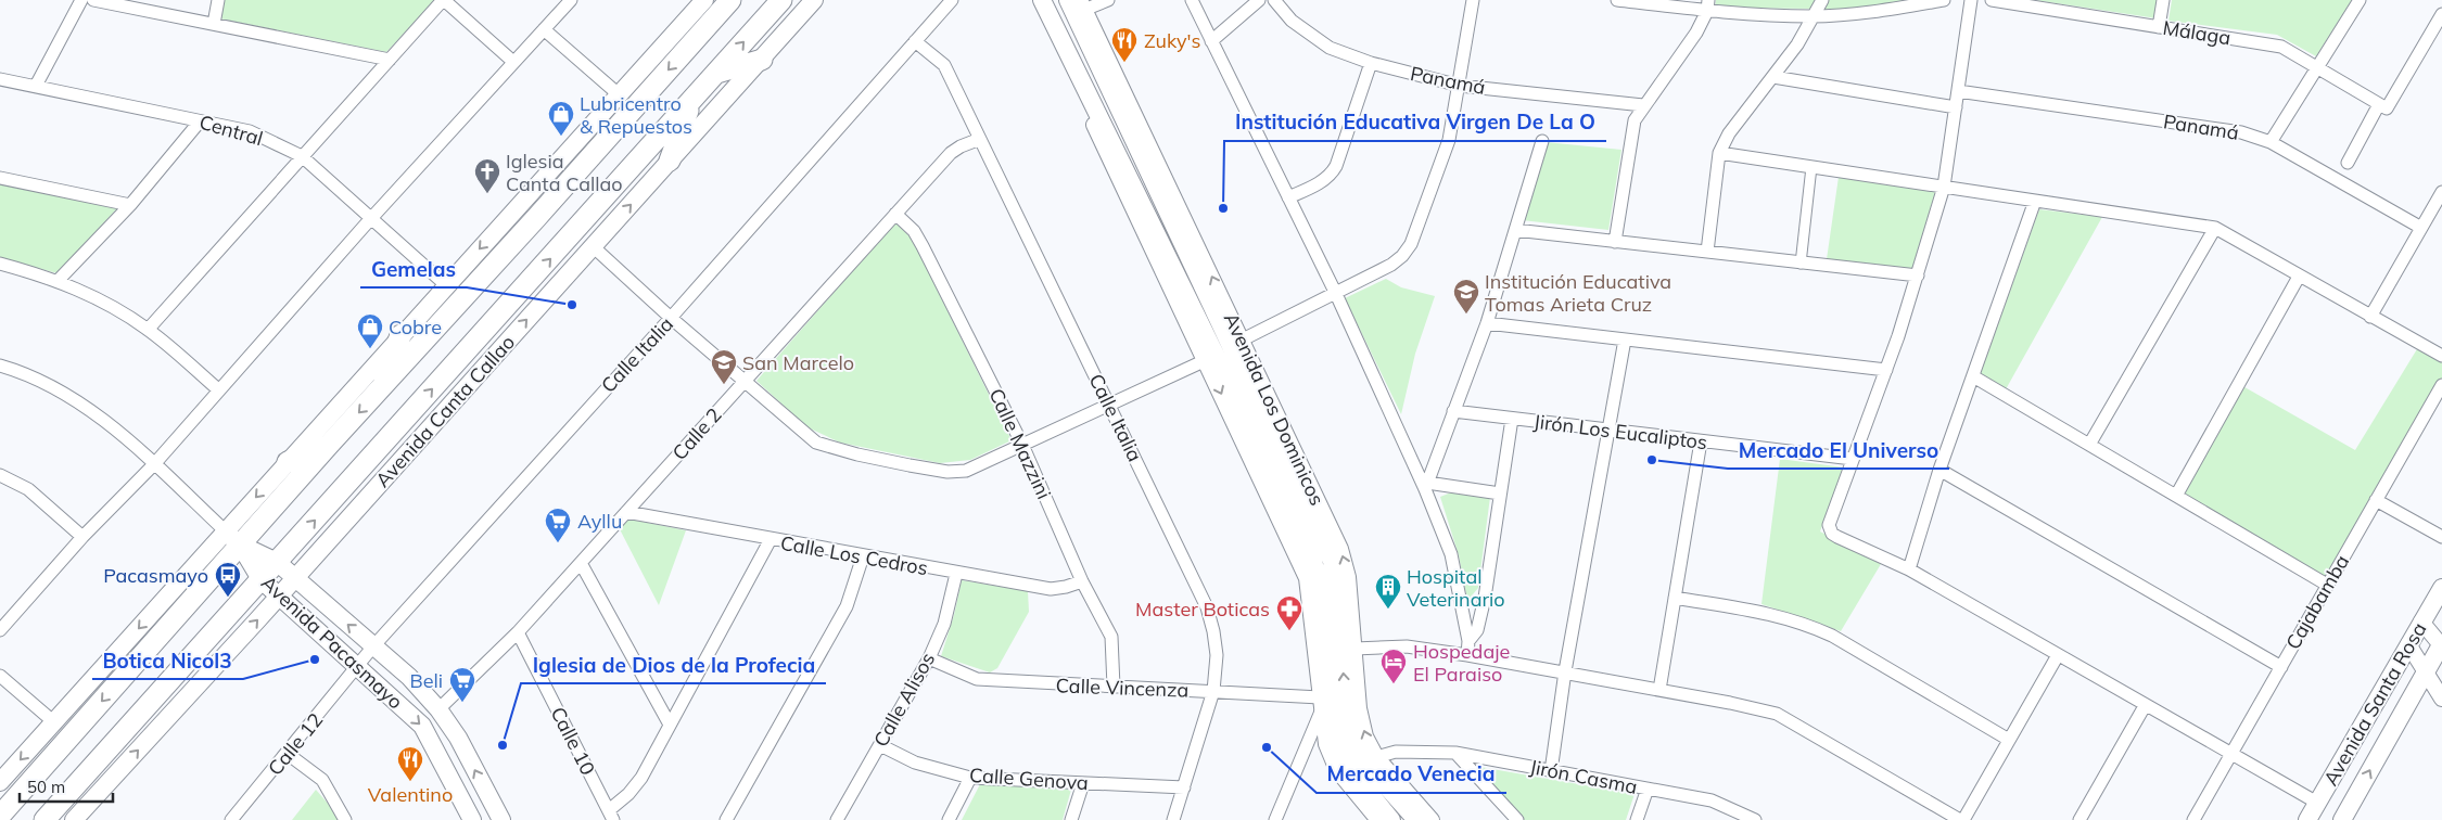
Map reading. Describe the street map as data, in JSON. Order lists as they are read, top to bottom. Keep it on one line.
{"streets":{"highway":["Avenida Canta Callao"],"main road":["Avenida Los Dominicos","Avenida Pacasmayo","Avenida Santa Rosa"],"street":["Málaga","Panamá","Central","Calle Italia","Jirón Los Eucaliptos","Calle 2","Calle Mazzini","Calle Los Cedros","Cajabamba","Calle Vincenza","Calle Alisos","Calle 10","Calle 12","Jirón Casma","Calle Genova"]},"crossings":[["Calle Italia","Calle 2"],["Calle Italia","Avenida Pacasmayo"],["Calle Italia","Calle Vincenza"],["Calle Italia","Calle 12"],["Calle Italia","Calle Genova"],["Avenida Los Dominicos","Calle Vincenza"],["Avenida Los Dominicos","Jirón Casma"],["Avenida Canta Callao","Avenida Pacasmayo"],["Calle 2","Calle Mazzini"],["Calle 2","Calle Los Cedros"],["Calle 2","Avenida Pacasmayo"],["Calle 2","Calle 10"],["Calle Mazzini","Calle Los Cedros"],["Calle Mazzini","Calle Vincenza"],["Calle Los Cedros","Calle Alisos"],["Avenida Pacasmayo","Calle 12"],["Calle Vincenza","Calle Alisos"],["Calle Alisos","Calle Genova"]],"places":{"restaurant":["Zuky's","Valentino"],"shop":["Lubricentro & Repuestos","Cobre"],"church":["Iglesia Canta Callao"],"other":["Institución Educativa Virgen De La O","Gemelas","Mercado El Universo","Botica Nicol3","Iglesia de Dios de la Profecia","Mercado Venecia"],"school or university":["Institución Educativa Tomas Arieta Cruz","San Marcelo"],"supermarket":["Ayllu","Beli"],"bus stop":["Pacasmayo"],"building":["Hospital Veterinario"],"pharmacy":["Master Boticas"],"hotel":["Hospedaje El Paraiso"]},"scale_bar":"50 m"}
